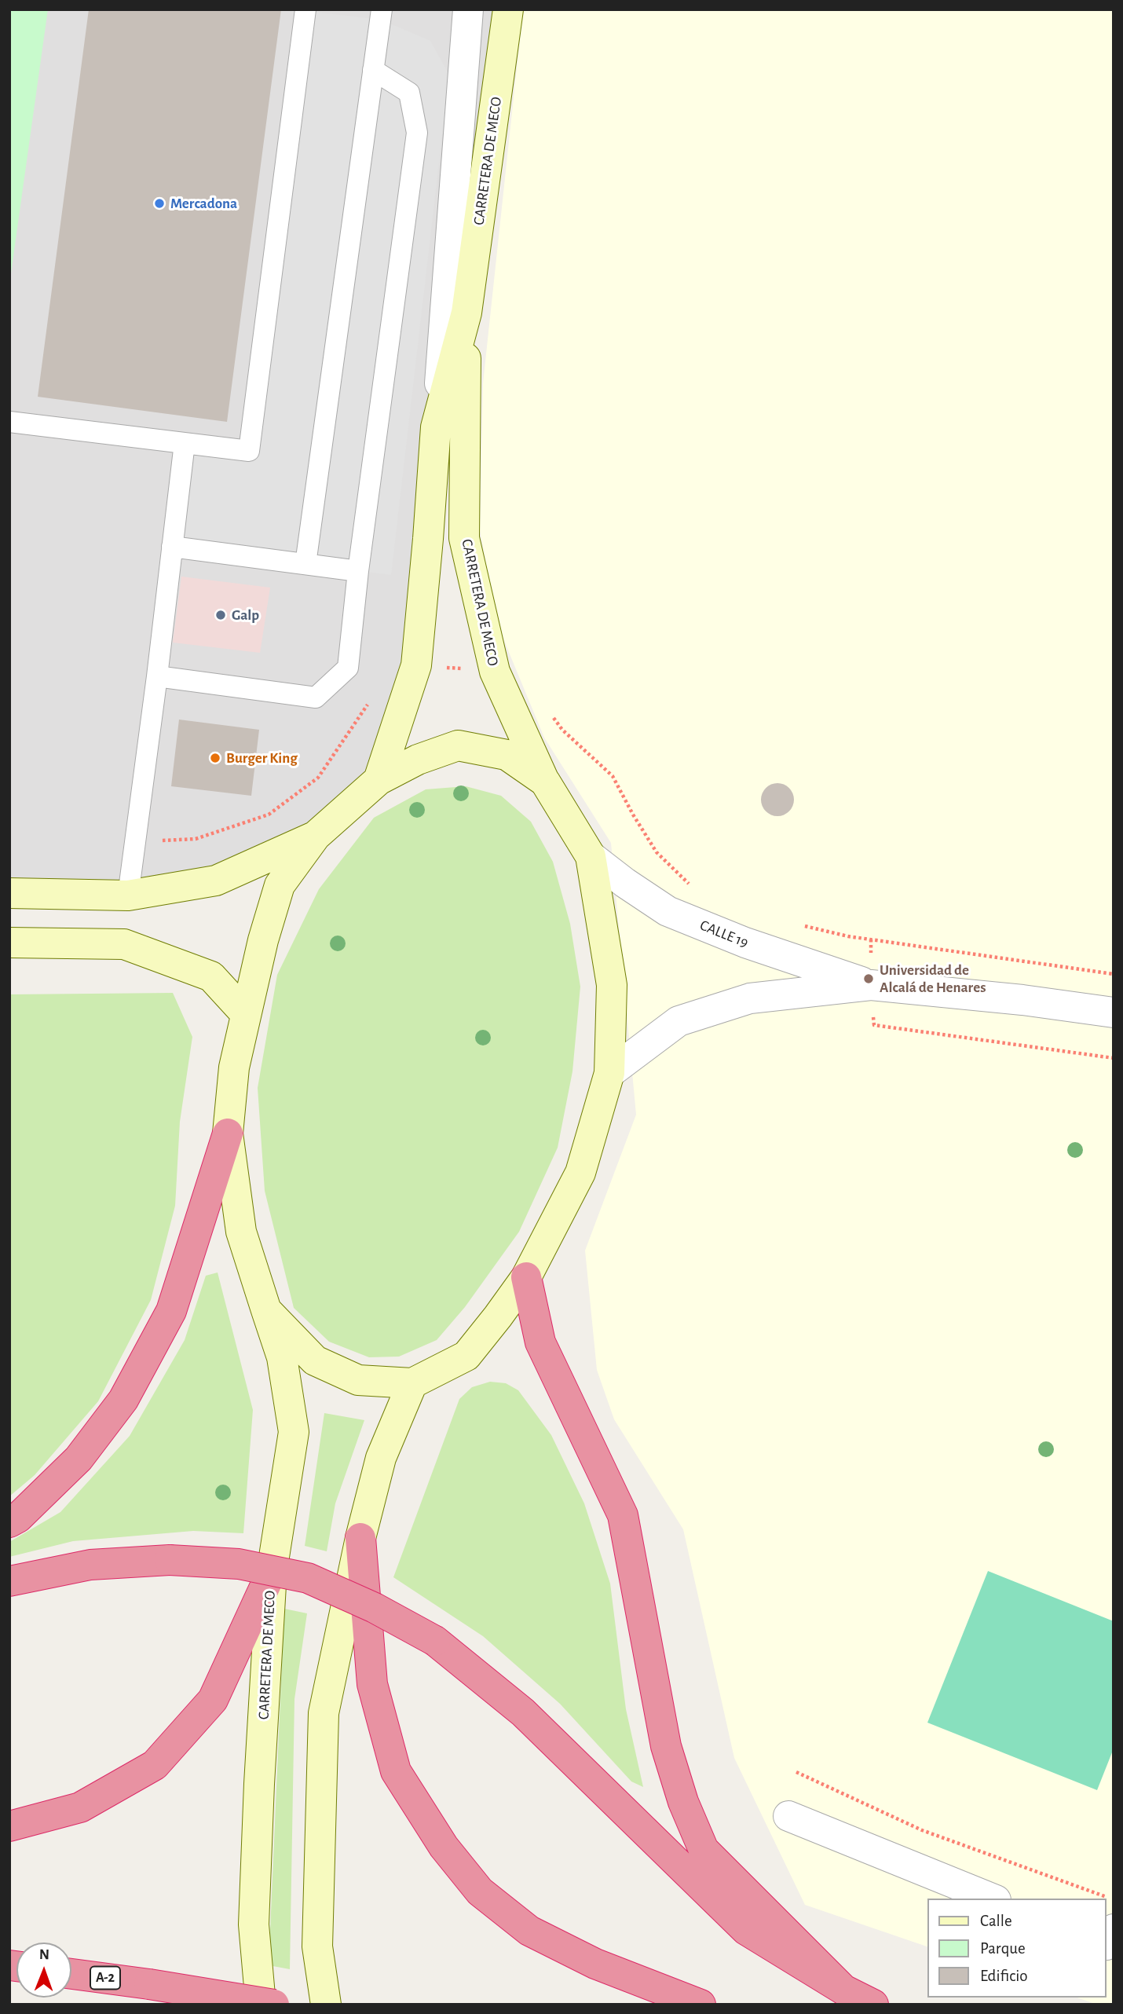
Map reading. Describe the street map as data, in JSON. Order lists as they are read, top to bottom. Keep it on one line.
{"streets":{"highway":["A-2"],"street":["CARRETERA DE MECO","CALLE 19"]},"crossings":[["CARRETERA DE MECO","CALLE 19"]],"places":["Mercadona","Galp","Burger King","Universidad de Alcalá de Henares"],"legend":["Calle","Parque","Edificio"],"north":"top"}
